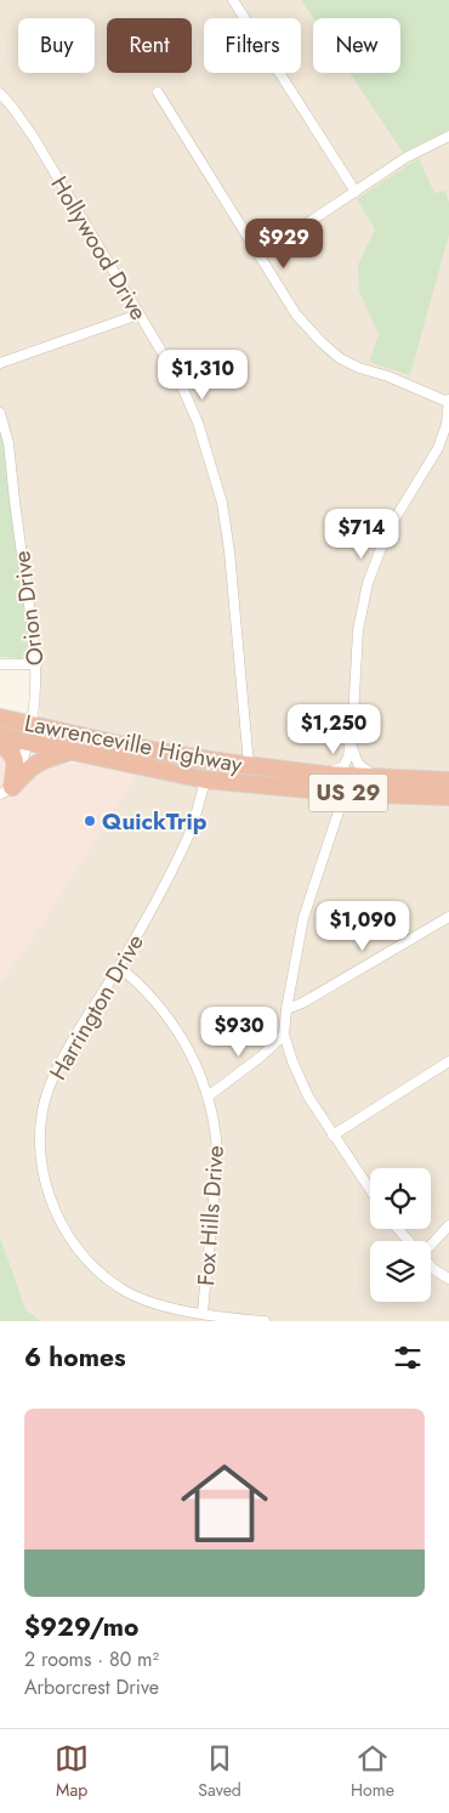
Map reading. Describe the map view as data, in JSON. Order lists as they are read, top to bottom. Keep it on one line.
{"streets":{"highway":["Lawrenceville Highway","US 29"],"street":["Hollywood Drive","Orion Drive","Harrington Drive","Fox Hills Drive"]},"crossings":[["Hollywood Drive","Lawrenceville Highway"],["Orion Drive","Lawrenceville Highway"],["Lawrenceville Highway","Harrington Drive"],["Harrington Drive","Fox Hills Drive"]],"places":["QuickTrip"],"page":{"chip":["Buy","Rent","Filters","New"],"price":["$929","$1,310","$714","$1,250","$1,090","$930"],"heading":"6 homes","list":[{"name":"$929/mo","note":"2 rooms · 80 m² · Arborcrest Drive"}],"tabs":["Map","Saved","Home"]}}
